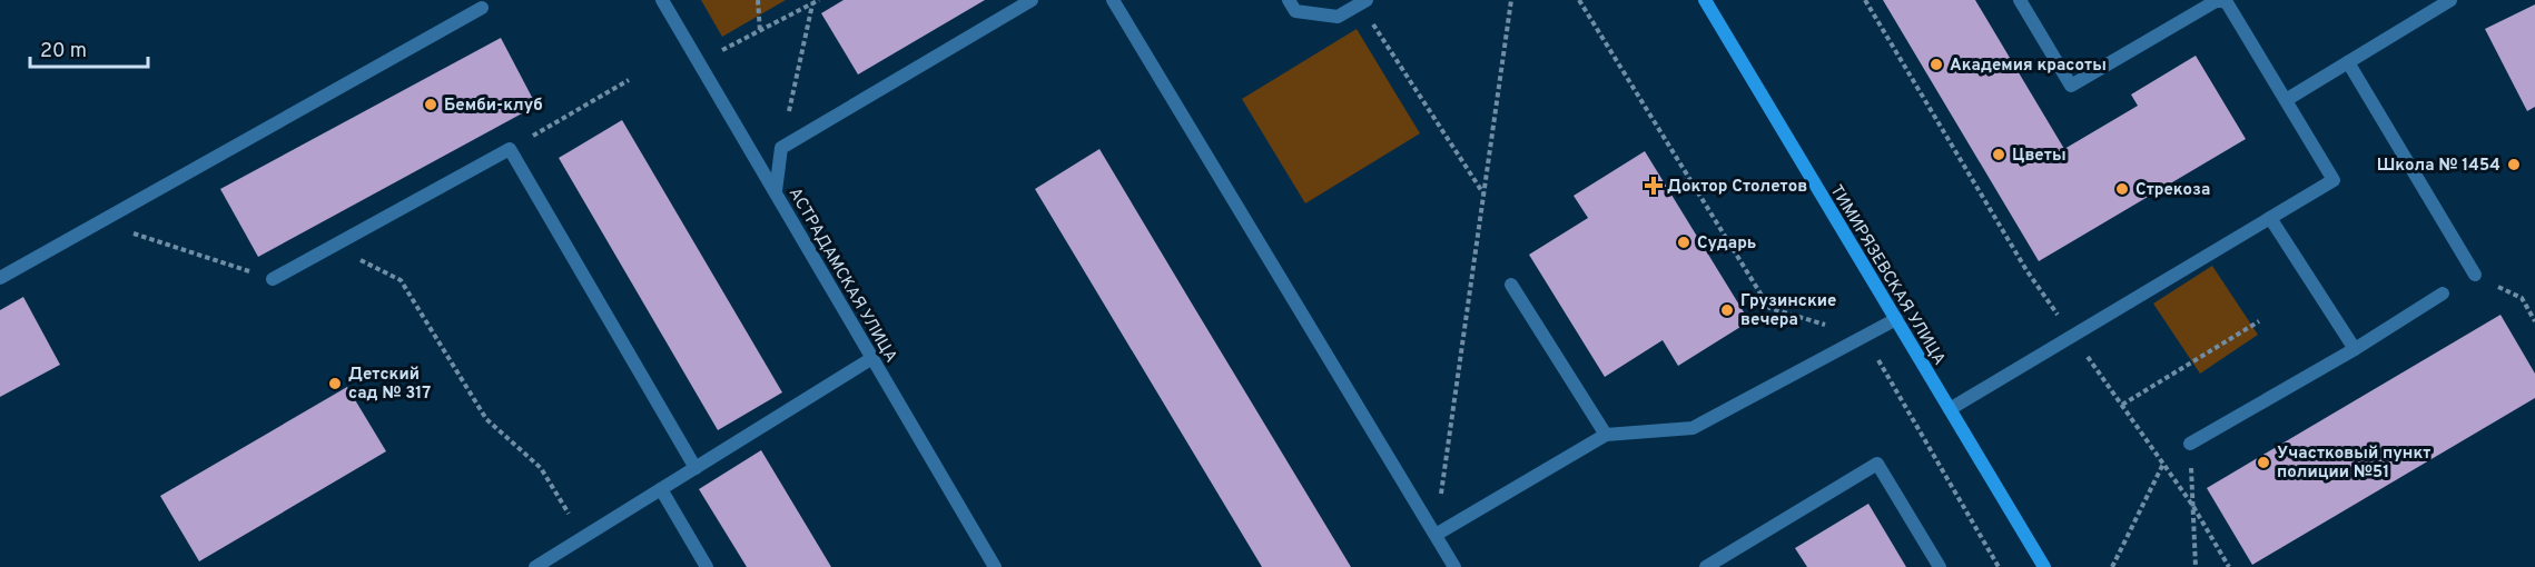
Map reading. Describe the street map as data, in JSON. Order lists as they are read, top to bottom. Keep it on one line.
{"streets":{"main road":["ТИМИРЯЗЕВСКАЯ УЛИЦА"],"street":["АСТРАДАМСКАЯ УЛИЦА"]},"places":{"other":["Академия красоты","Бемби-клуб","Цветы","Школа № 1454","Стрекоза","Сударь","Грузинские вечера","Детский сад № 317","Участковый пункт полиции №51"],"health":["Доктор Столетов"]},"scale_bar":"20 m"}
